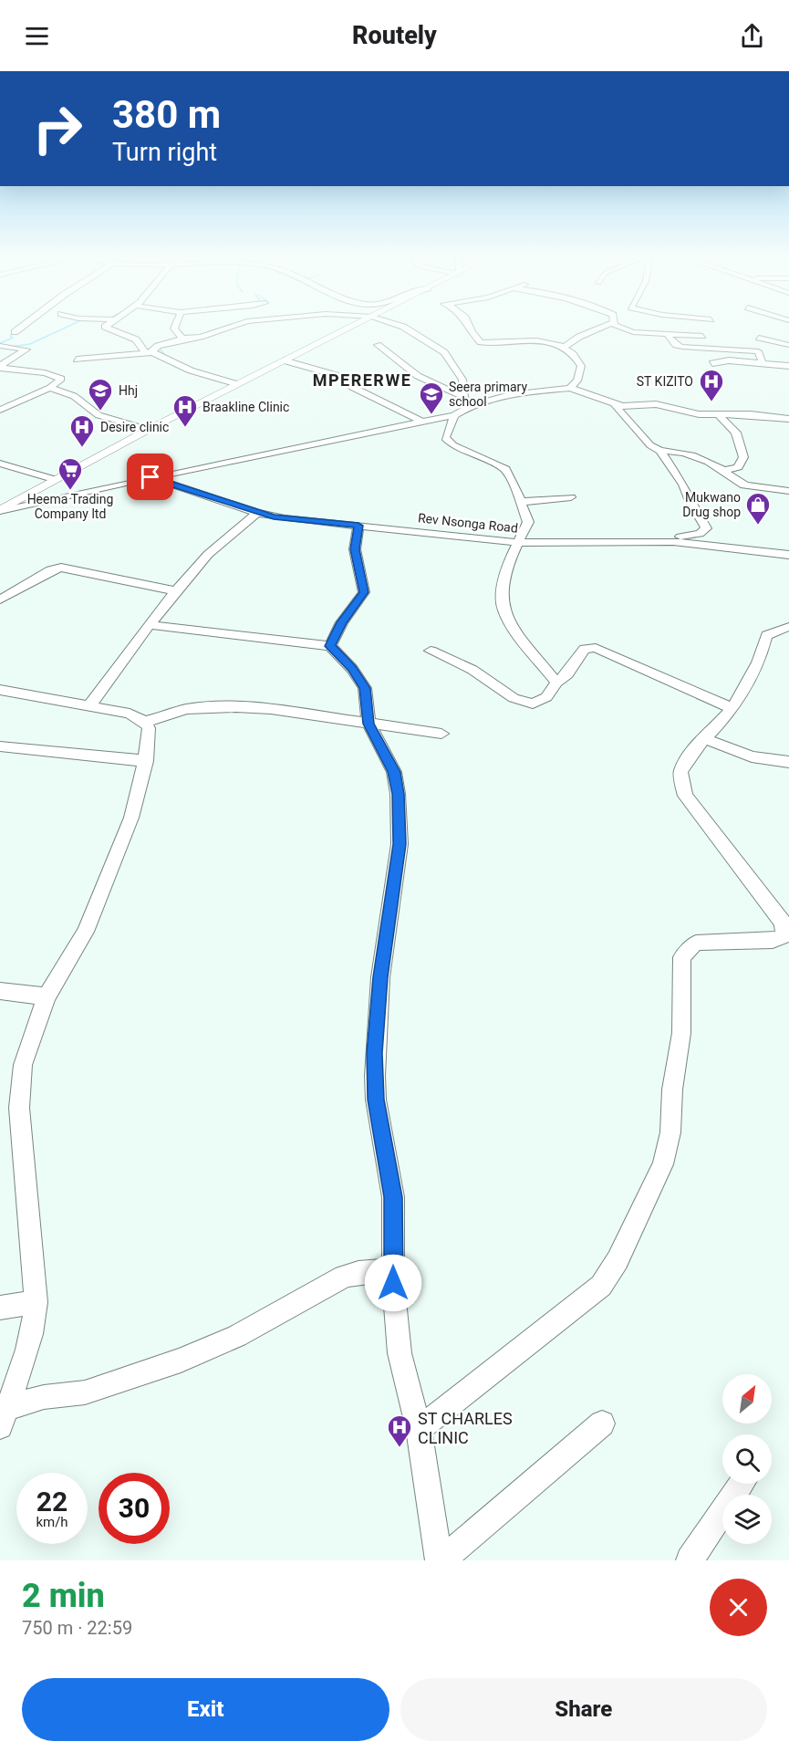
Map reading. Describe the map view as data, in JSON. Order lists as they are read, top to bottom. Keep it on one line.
{"streets":{"street":["Rev Nsonga Road"]},"districts":["MPERERWE"],"places":{"hospital":["ST KIZITO","Braakline Clinic","Desire clinic","ST CHARLES CLINIC"],"school or university":["Hhj","Seera primary school"],"supermarket":["Heema Trading Company ltd"],"shop":["Mukwano Drug shop"]},"north":"top right","page":{"header":"Routely","turn":["380 m","Turn right"],"speed":"22 km/h","limit":"30","heading":["2 min","750 m · 22:59"],"buttons":["Exit","Share"]}}
